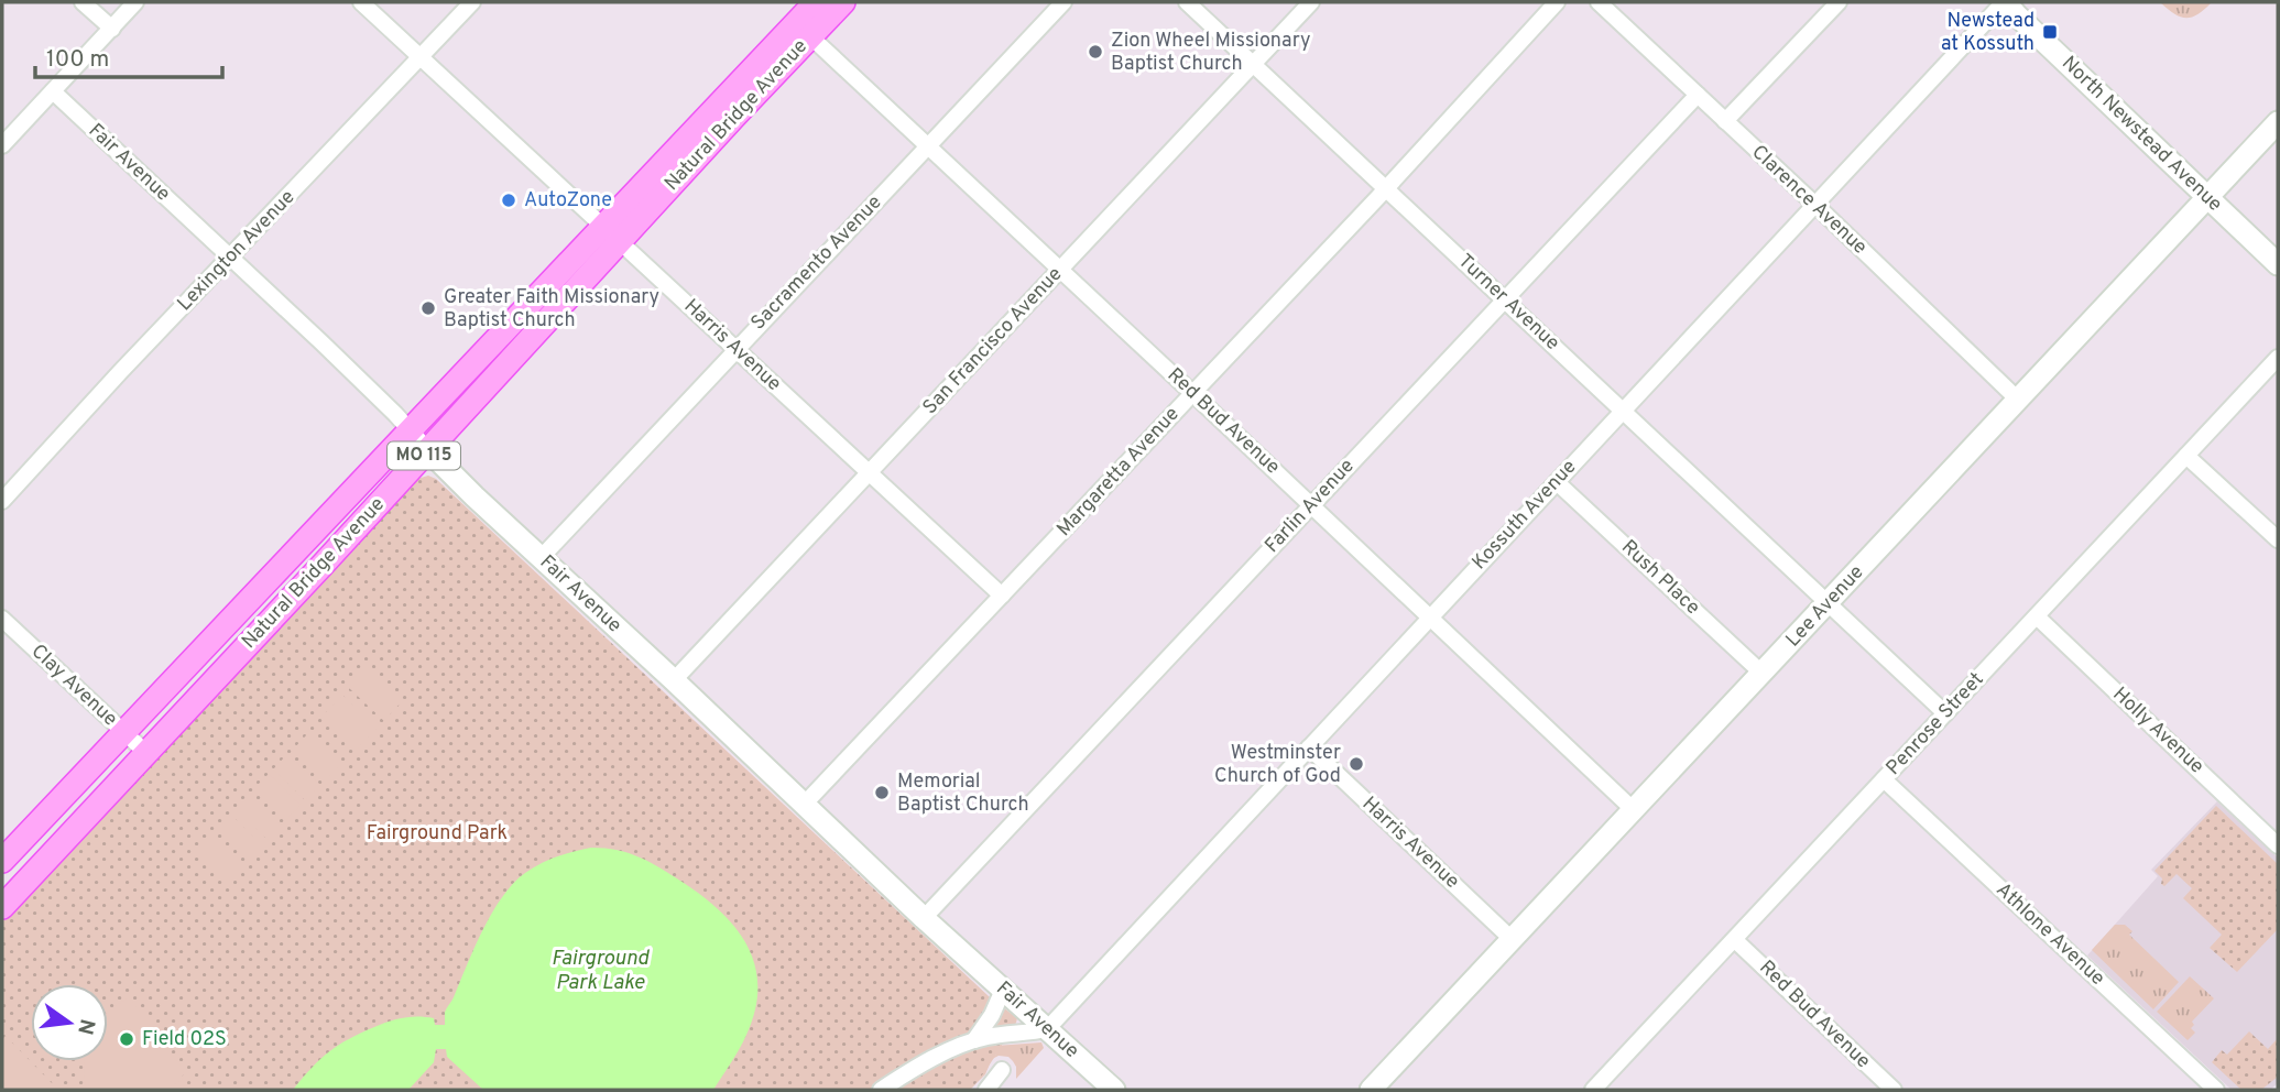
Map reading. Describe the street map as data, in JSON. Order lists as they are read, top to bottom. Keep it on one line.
{"streets":{"main road":["Natural Bridge Avenue","MO 115"],"street":["North Newstead Avenue","Fair Avenue","Clarence Avenue","Lexington Avenue","Sacramento Avenue","Turner Avenue","San Francisco Avenue","Harris Avenue","Red Bud Avenue","Margaretta Avenue","Farlin Avenue","Kossuth Avenue","Rush Place","Lee Avenue","Clay Avenue","Penrose Street","Holly Avenue","Athlone Avenue"]},"crossings":[["Natural Bridge Avenue","Fair Avenue"],["Natural Bridge Avenue","Harris Avenue"],["Natural Bridge Avenue","Red Bud Avenue"],["Natural Bridge Avenue","Clay Avenue"],["North Newstead Avenue","Kossuth Avenue"],["North Newstead Avenue","Lee Avenue"],["Fair Avenue","Lexington Avenue"],["Fair Avenue","Sacramento Avenue"],["Fair Avenue","San Francisco Avenue"],["Fair Avenue","Margaretta Avenue"],["Fair Avenue","Farlin Avenue"],["Fair Avenue","Kossuth Avenue"],["Clarence Avenue","Farlin Avenue"],["Clarence Avenue","Kossuth Avenue"],["Clarence Avenue","Lee Avenue"],["Lexington Avenue","Harris Avenue"],["Sacramento Avenue","Harris Avenue"],["Sacramento Avenue","Red Bud Avenue"],["Turner Avenue","San Francisco Avenue"],["Turner Avenue","Margaretta Avenue"],["Turner Avenue","Farlin Avenue"],["Turner Avenue","Kossuth Avenue"],["Turner Avenue","Lee Avenue"],["San Francisco Avenue","Harris Avenue"],["San Francisco Avenue","Red Bud Avenue"],["Harris Avenue","Margaretta Avenue"],["Harris Avenue","Kossuth Avenue"],["Harris Avenue","Lee Avenue"],["Red Bud Avenue","Margaretta Avenue"],["Red Bud Avenue","Farlin Avenue"],["Red Bud Avenue","Kossuth Avenue"],["Red Bud Avenue","Lee Avenue"],["Red Bud Avenue","Penrose Street"],["Kossuth Avenue","Rush Place"],["Rush Place","Lee Avenue"],["Penrose Street","Holly Avenue"],["Penrose Street","Athlone Avenue"]],"water":["Fairground Park Lake"],"parks":["Fairground Park"],"places":{"transit":["Newstead at Kossuth"],"other":["Zion Wheel Missionary Baptist Church","AutoZone","Greater Faith Missionary Baptist Church","Westminster Church of God","Memorial Baptist Church","Field 02S"]},"scale_bar":"100 m","north":"right"}
